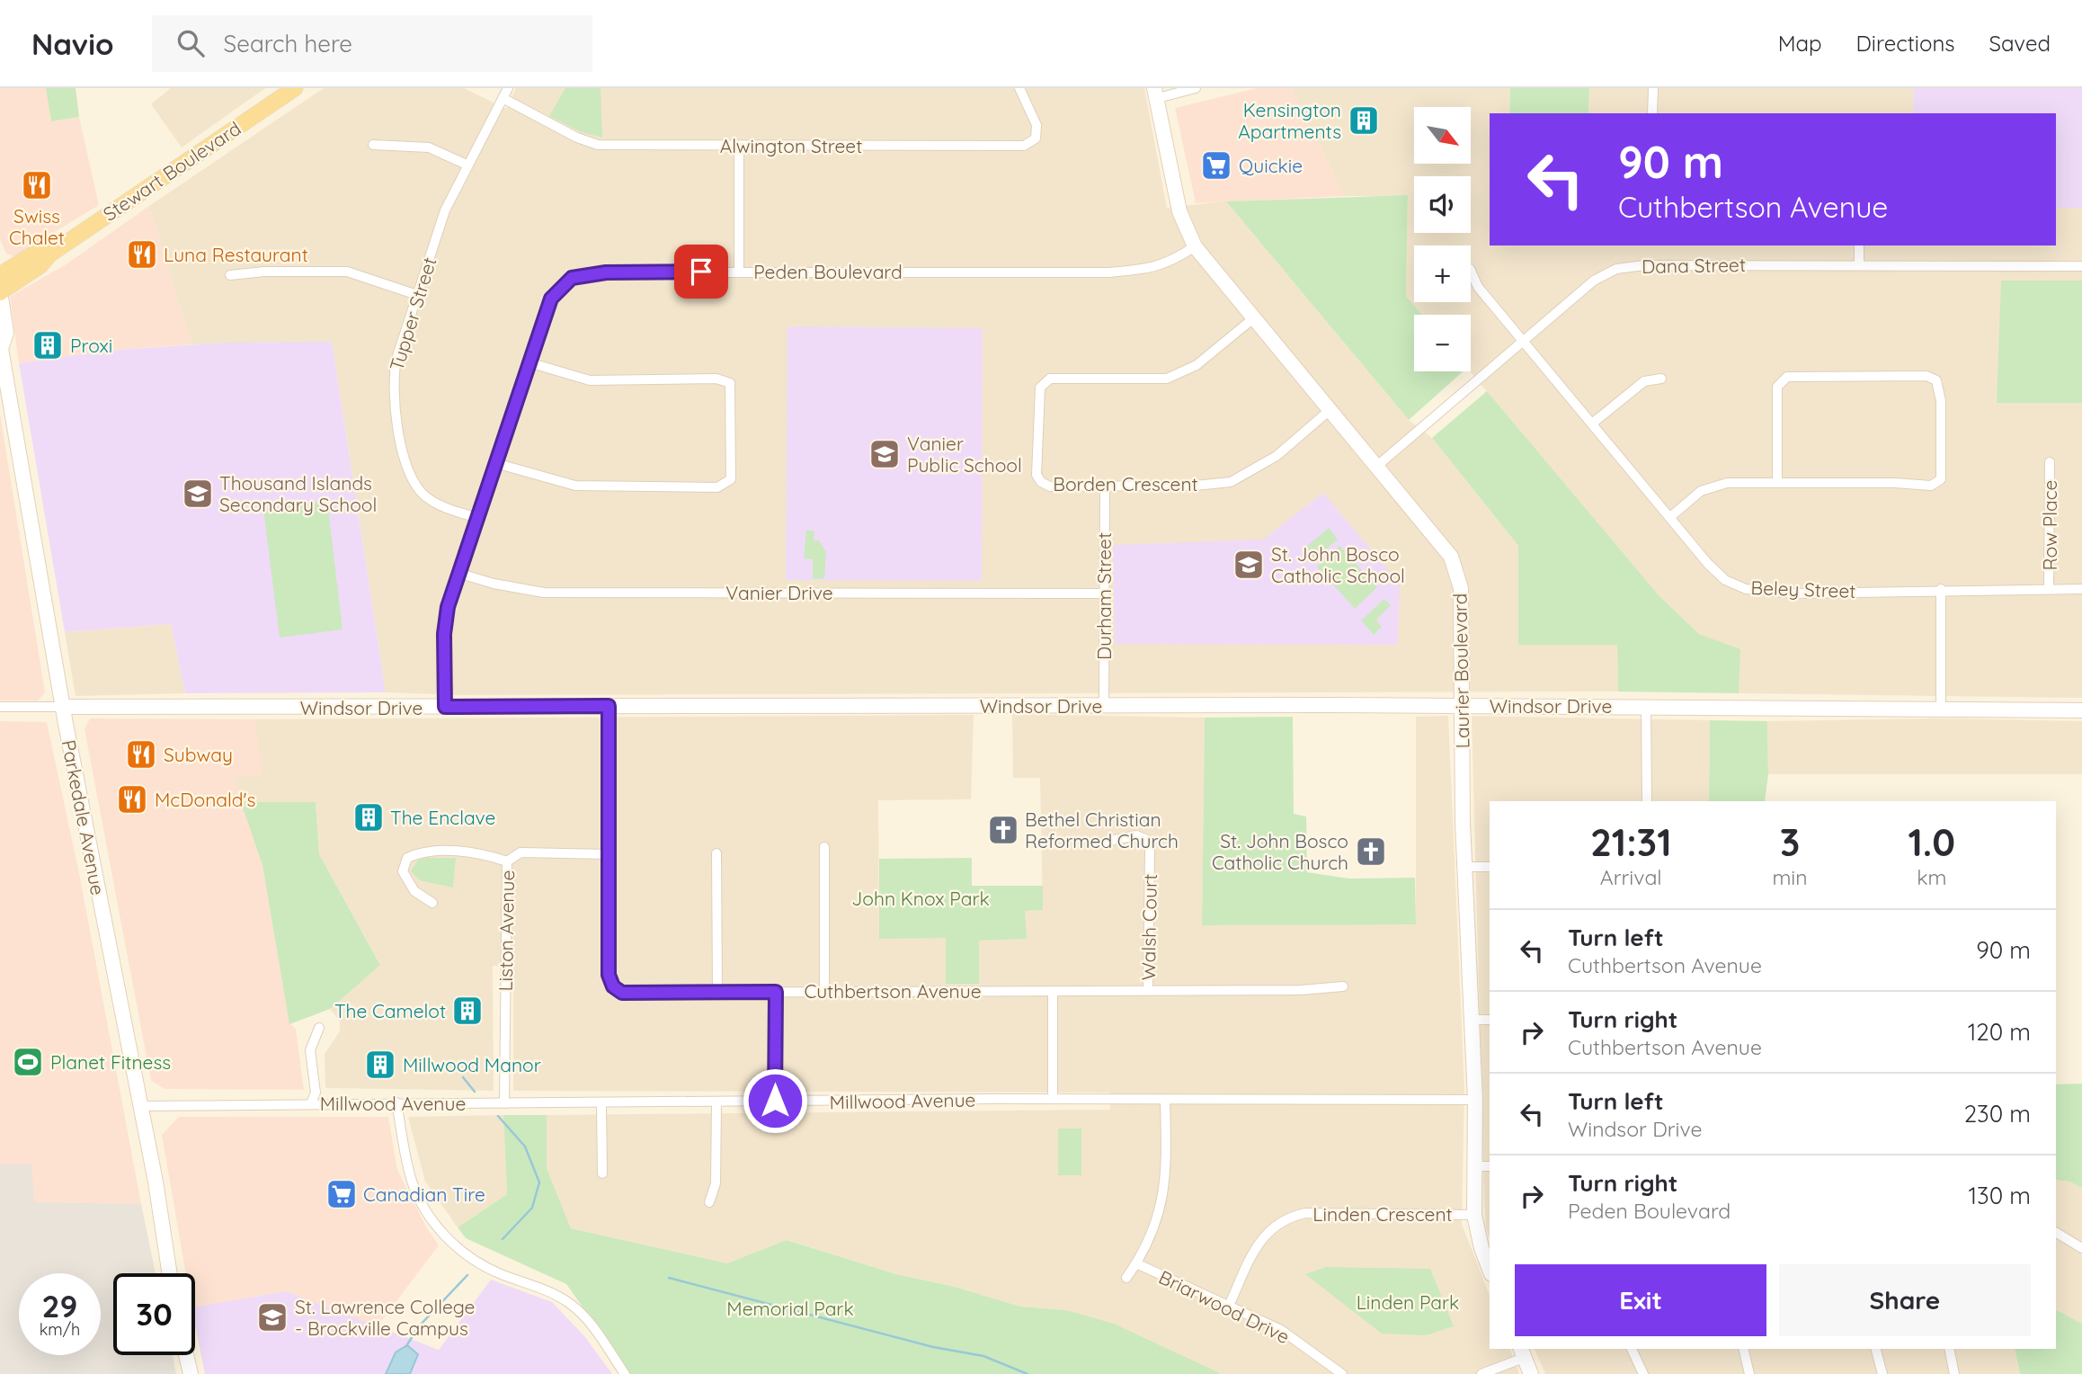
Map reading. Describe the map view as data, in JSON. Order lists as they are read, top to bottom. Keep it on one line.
{"streets":{"main road":["Stewart Boulevard"],"street":["Alwington Street","Dana Street","Peden Boulevard","Tupper Street","Borden Crescent","Row Place","Beley Street","Vanier Drive","Durham Street","Laurier Boulevard","Windsor Drive","Parkedale Avenue","Walsh Court","Liston Avenue","Cuthbertson Avenue","Millwood Avenue","Linden Crescent","Briarwood Drive"]},"crossings":[["Alwington Street","Tupper Street"],["Stewart Boulevard","Parkedale Avenue"],["Dana Street","Beley Street"],["Dana Street","Laurier Boulevard"],["Peden Boulevard","Tupper Street"],["Peden Boulevard","Vanier Drive"],["Peden Boulevard","Laurier Boulevard"],["Peden Boulevard","Windsor Drive"],["Borden Crescent","Durham Street"],["Borden Crescent","Laurier Boulevard"],["Row Place","Beley Street"],["Vanier Drive","Durham Street"],["Durham Street","Windsor Drive"],["Laurier Boulevard","Windsor Drive"],["Laurier Boulevard","Millwood Avenue"],["Laurier Boulevard","Linden Crescent"],["Windsor Drive","Parkedale Avenue"],["Windsor Drive","Cuthbertson Avenue"],["Parkedale Avenue","Millwood Avenue"],["Walsh Court","Cuthbertson Avenue"],["Liston Avenue","Cuthbertson Avenue"],["Liston Avenue","Millwood Avenue"],["Linden Crescent","Briarwood Drive"]],"parks":["John Knox Park","Linden Park","Memorial Park"],"places":{"building":["Kensington Apartments","Proxi","The Enclave","The Camelot","Millwood Manor"],"supermarket":["Quickie","Canadian Tire"],"restaurant":["Swiss Chalet","Luna Restaurant","Subway","McDonald's"],"school or university":["Vanier Public School","Thousand Islands Secondary School","St. John Bosco Catholic School","St. Lawrence College - Brockville Campus"],"church":["Bethel Christian Reformed Church","St. John Bosco Catholic Church"],"sports":["Planet Fitness"]},"north":"bottom right","page":{"header":"Navio","search":"Search here","nav":["Map","Directions","Saved"],"map_buttons":["+","−"],"turn":["90 m","Cuthbertson Avenue"],"eta":["21:31","Arrival","3","min","1.0","km"],"list":[{"name":"Turn left","note":"Cuthbertson Avenue","value":"90 m"},{"name":"Turn right","note":"Cuthbertson Avenue","value":"120 m"},{"name":"Turn left","note":"Windsor Drive","value":"230 m"},{"name":"Turn right","note":"Peden Boulevard","value":"130 m"}],"buttons":["Exit","Share"],"speed":"29 km/h","limit":"30"}}
